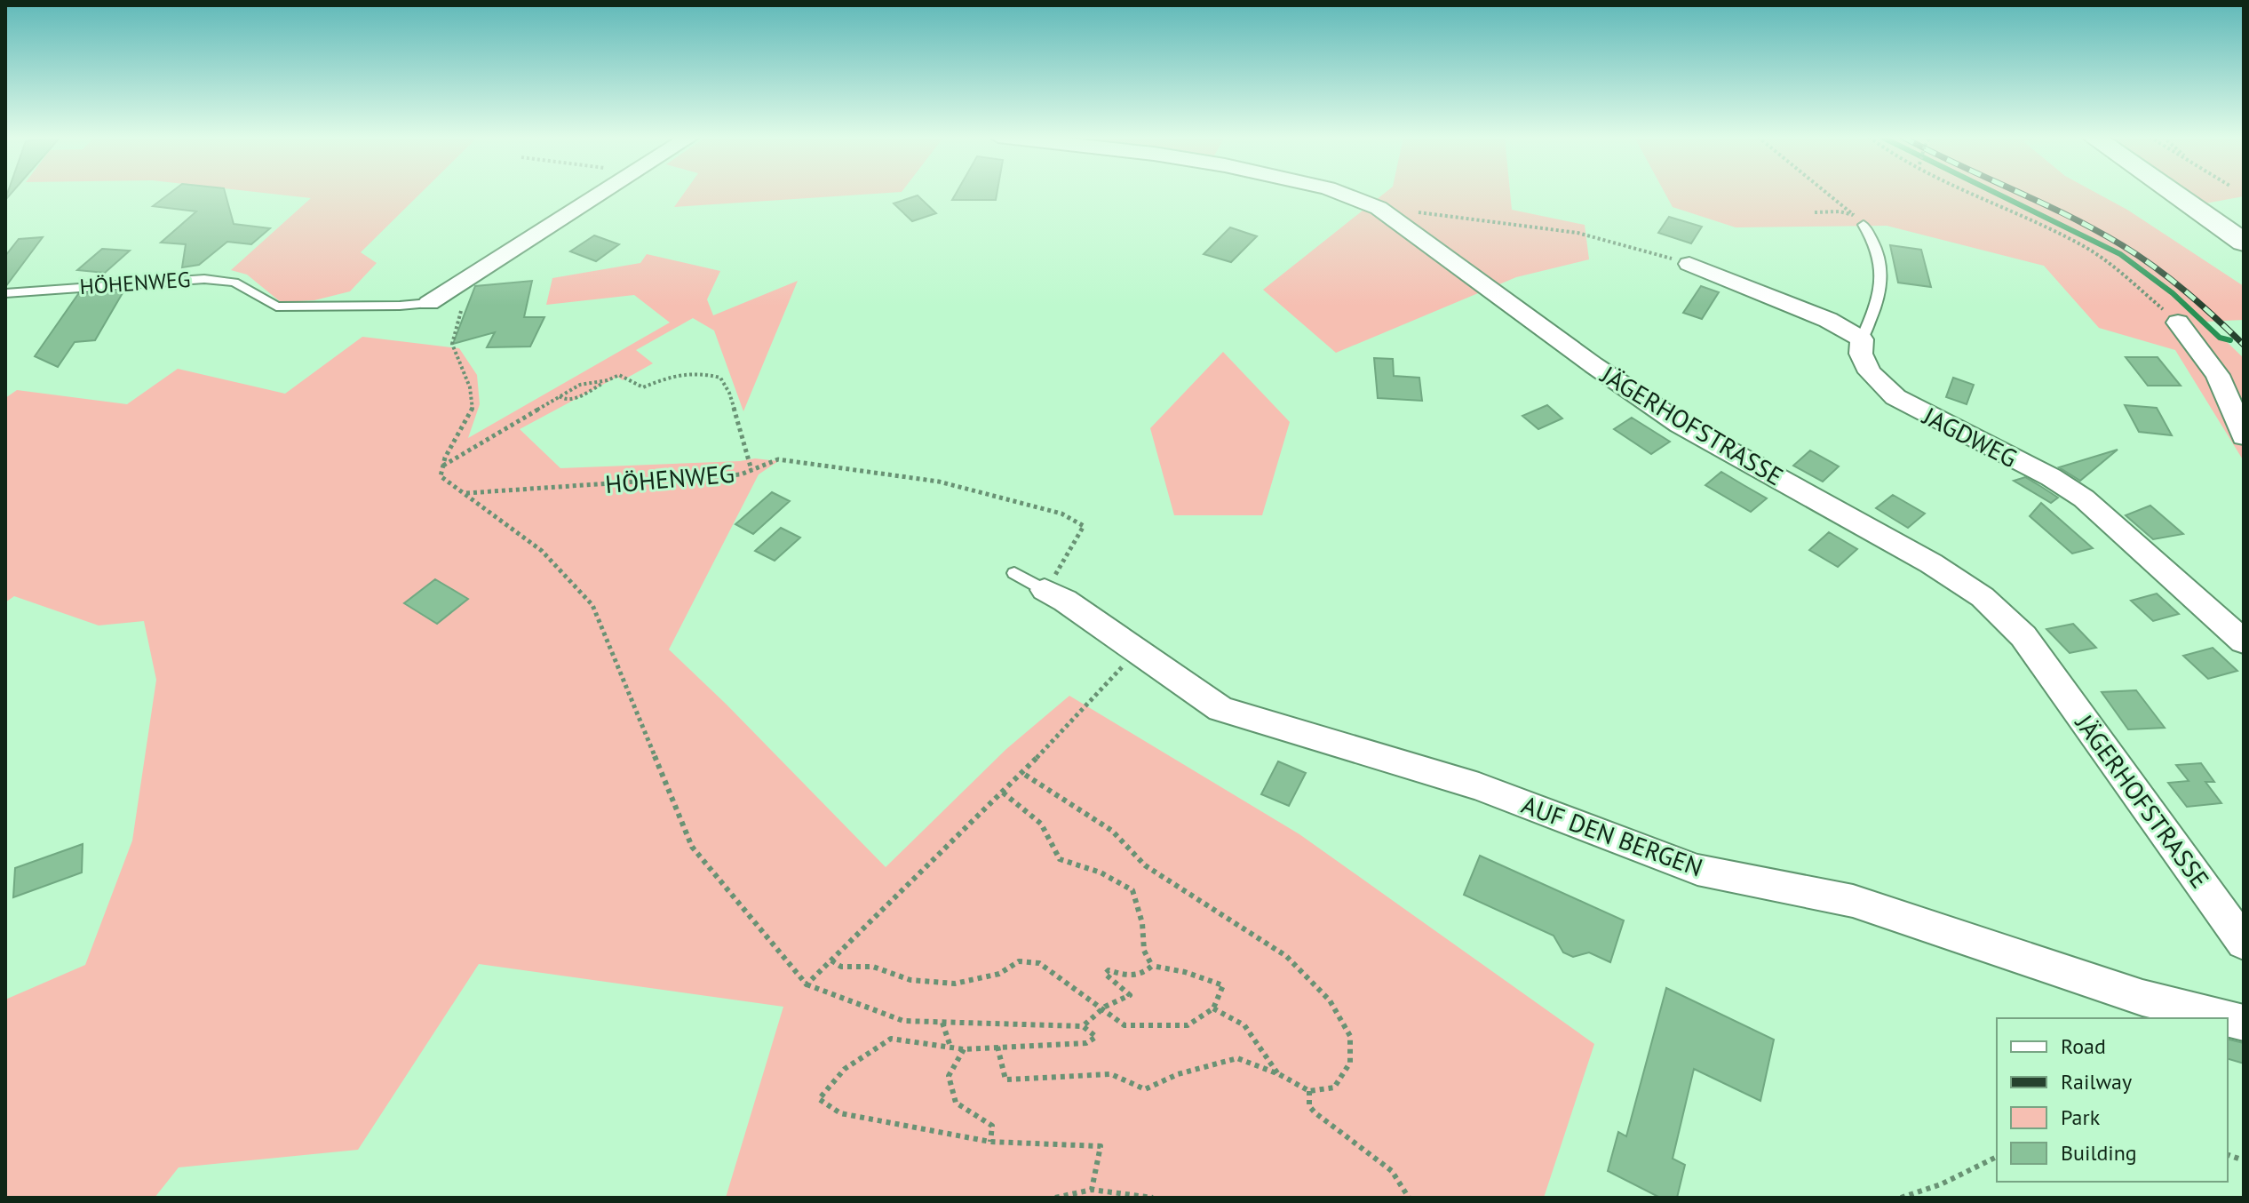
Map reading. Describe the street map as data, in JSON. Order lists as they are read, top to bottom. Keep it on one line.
{"streets":{"street":["JÄGERHOFSTRASSE","JAGDWEG","AUF DEN BERGEN"],"lane":["HÖHENWEG"]},"crossings":[["HÖHENWEG","AUF DEN BERGEN"]],"legend":["Road","Railway","Park","Building"]}
